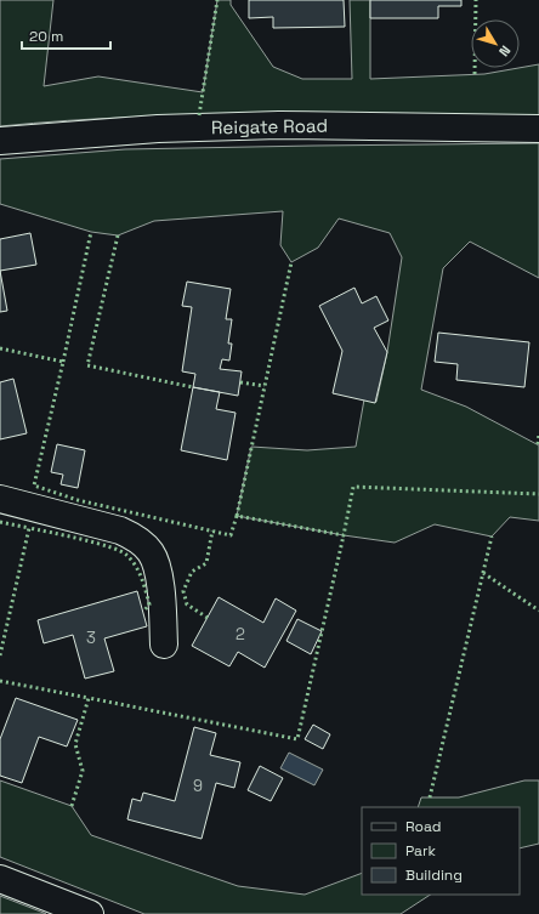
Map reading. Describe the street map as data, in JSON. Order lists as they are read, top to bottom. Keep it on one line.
{"streets":{"main road":["Reigate Road"]},"house_numbers":["2","3","9"],"legend":["Road","Park","Building"],"scale_bar":"20 m","north":"bottom right"}
